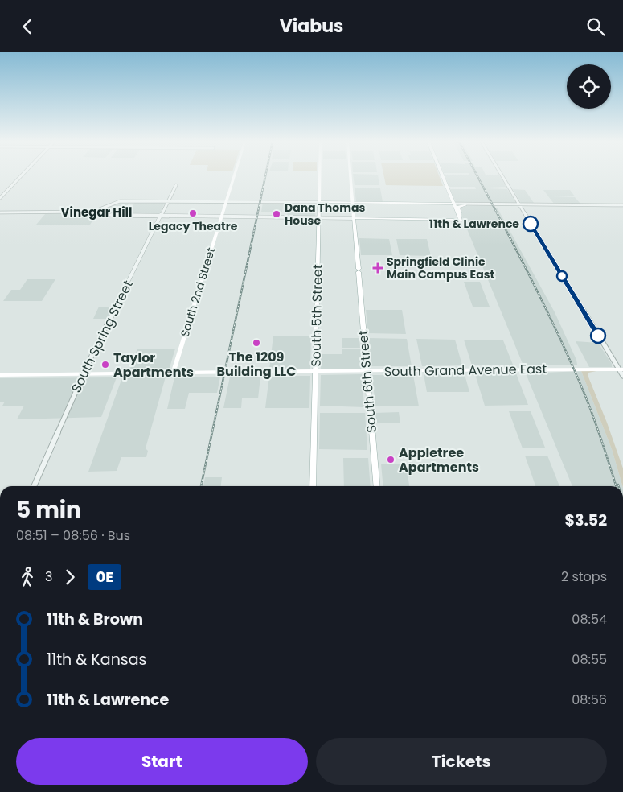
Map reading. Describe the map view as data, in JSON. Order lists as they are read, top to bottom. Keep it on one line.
{"streets":{"main road":["South 2nd Street","South 5th Street","South Grand Avenue East","South 6th Street"],"street":["South Spring Street"]},"crossings":[["South 2nd Street","South Grand Avenue East"],["South 5th Street","South Grand Avenue East"],["South Spring Street","South Grand Avenue East"],["South Grand Avenue East","South 6th Street"]],"districts":["Vinegar Hill"],"places":{"other":["Legacy Theatre","Dana Thomas House","11th & Lawrence","The 1209 Building LLC","Taylor Apartments","Appletree Apartments"],"health":["Springfield Clinic Main Campus East"]},"lines":["bus line 0E"],"page":{"header":"Viabus","heading":["5 min","08:51 – 08:56 · Bus","$3.52"],"legs":["3","0E","2 stops"],"list":[{"name":"11th & Brown","value":"08:54"},{"name":"11th & Kansas","value":"08:55"},{"name":"11th & Lawrence","value":"08:56"}],"buttons":["Start","Tickets"]}}
